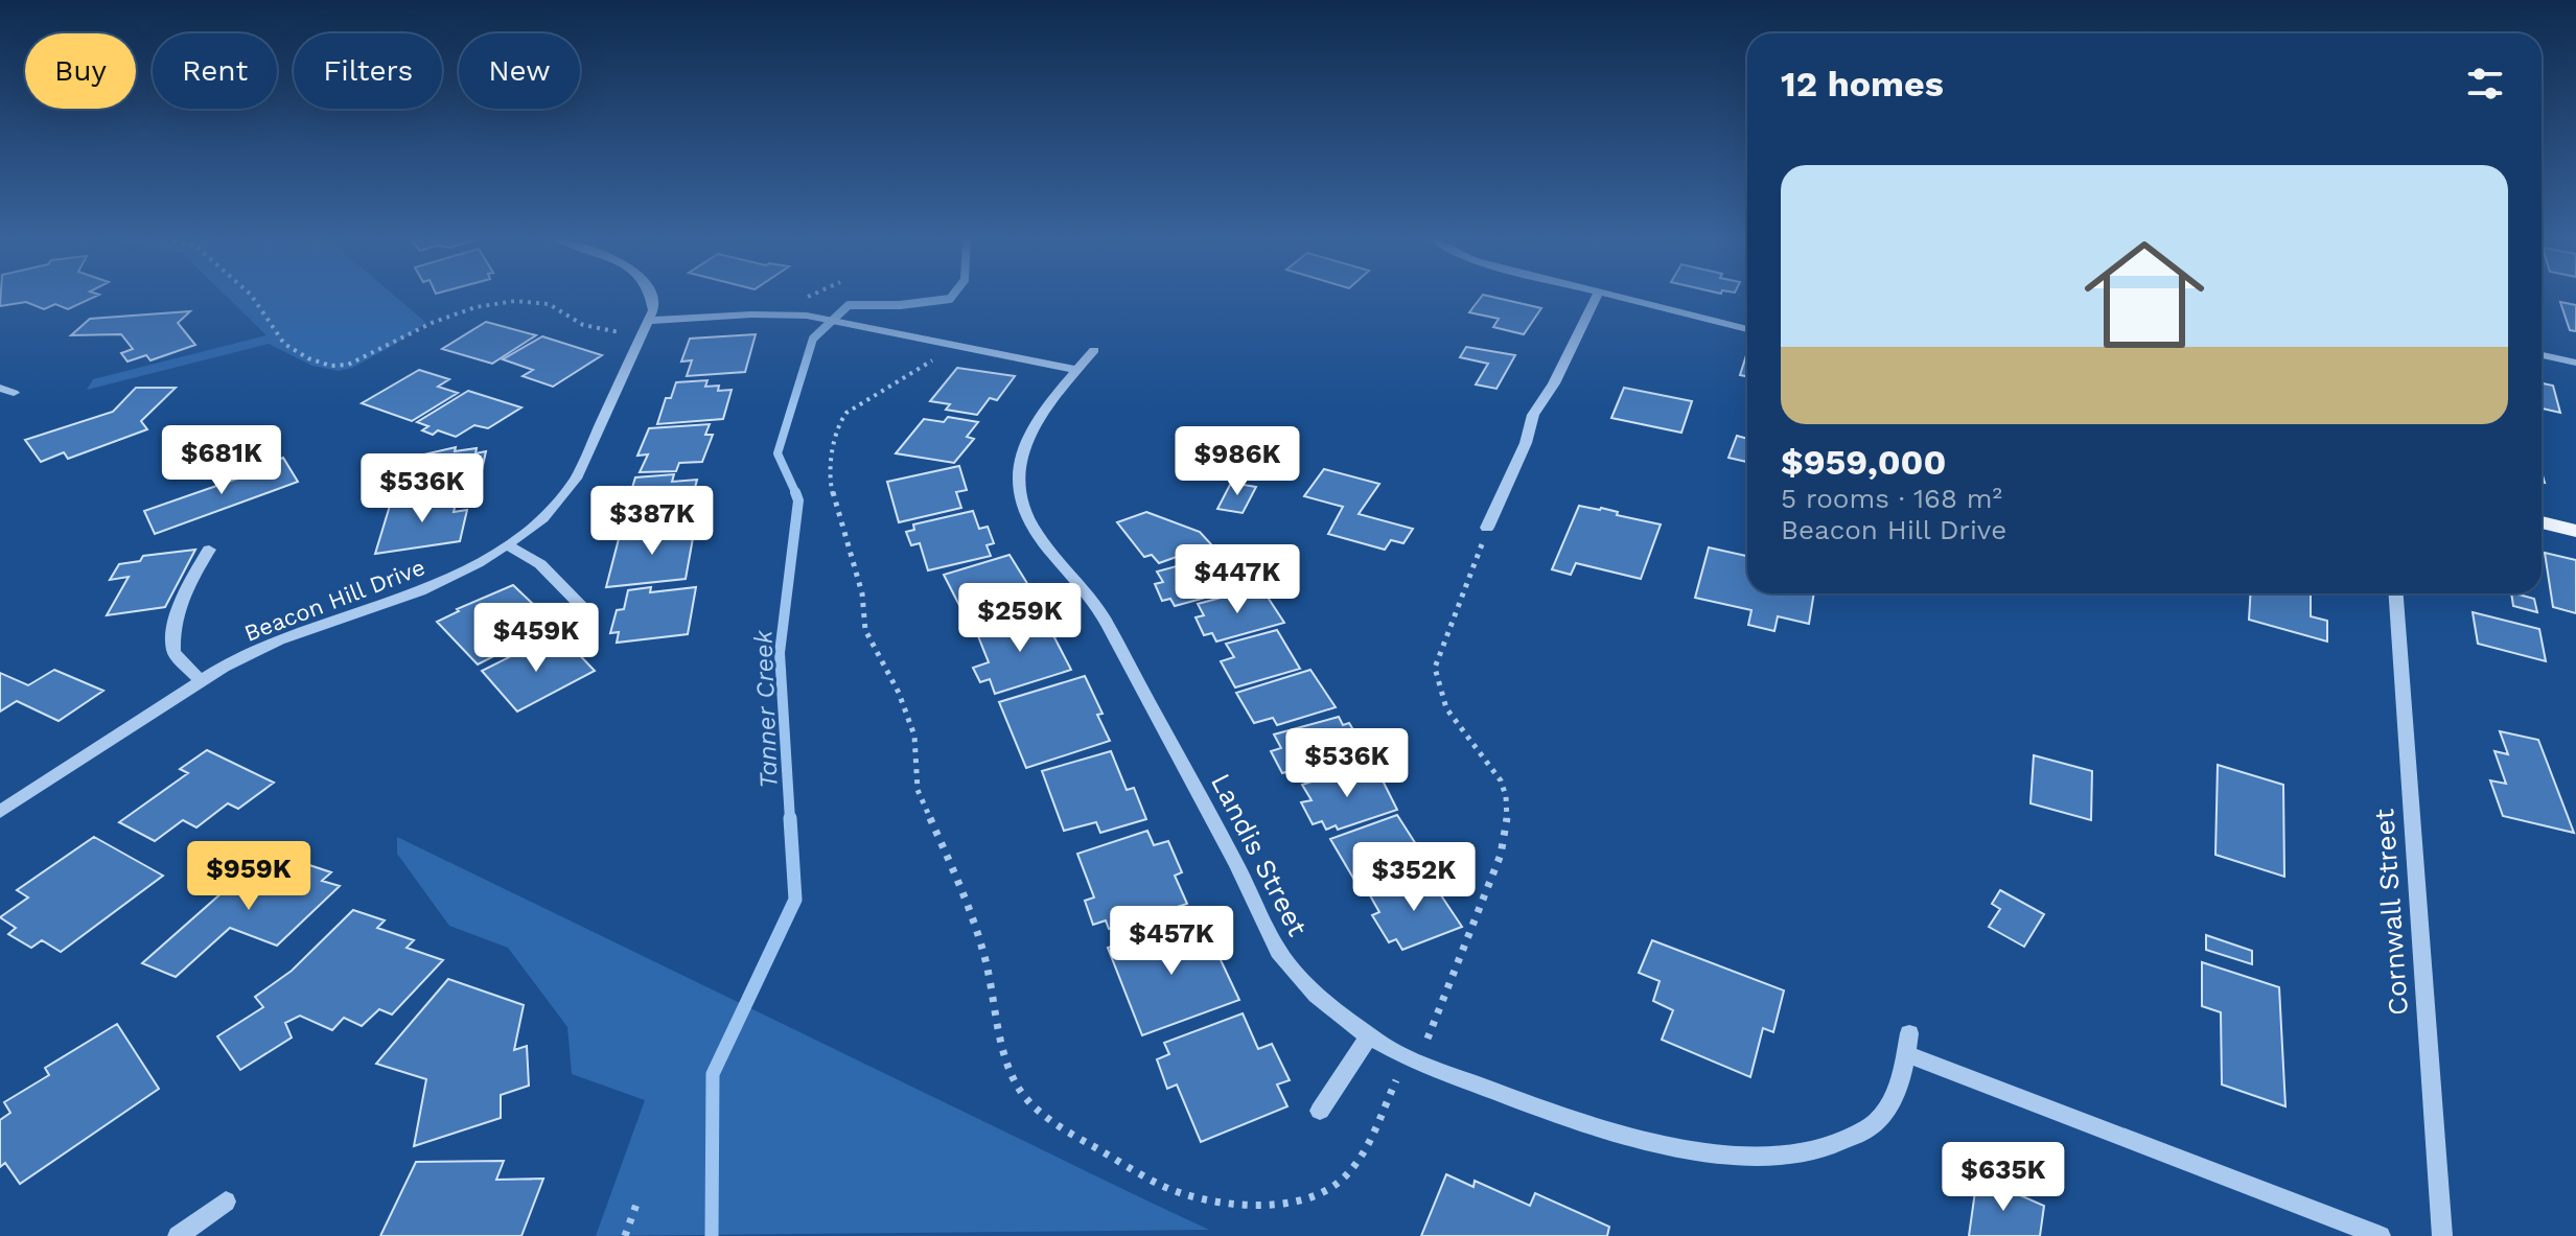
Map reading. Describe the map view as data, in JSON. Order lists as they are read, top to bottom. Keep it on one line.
{"streets":{"street":["Beacon Hill Drive","Landis Street","Cornwall Street"]},"water":["Tanner Creek"],"page":{"chip":["Buy","Rent","Filters","New"],"heading":"12 homes","list":[{"name":"$959,000","note":"5 rooms · 168 m² · Beacon Hill Drive"}],"price":["$681K","$986K","$536K","$387K","$447K","$259K","$459K","$536K","$959K","$352K","$457K","$635K"]}}
